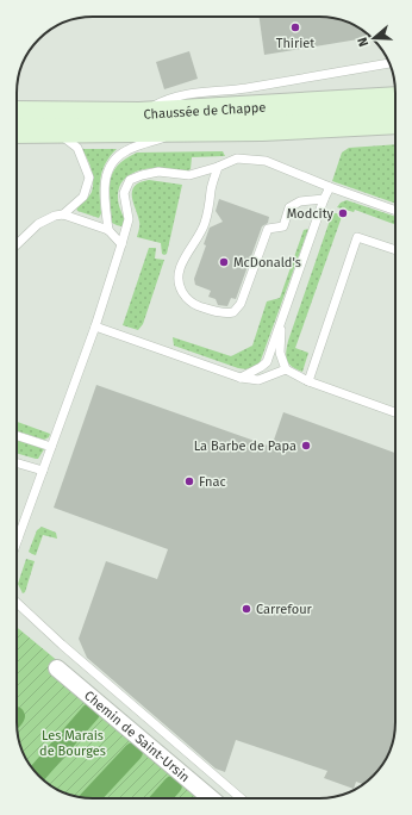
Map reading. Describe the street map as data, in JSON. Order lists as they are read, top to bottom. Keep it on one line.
{"streets":{"main road":["Chaussée de Chappe"],"street":["Chemin de Saint-Ursin"]},"parks":["Les Marais de Bourges"],"places":["Thiriet","Modcity","McDonald's","La Barbe de Papa","Fnac","Carrefour"],"north":"left"}
